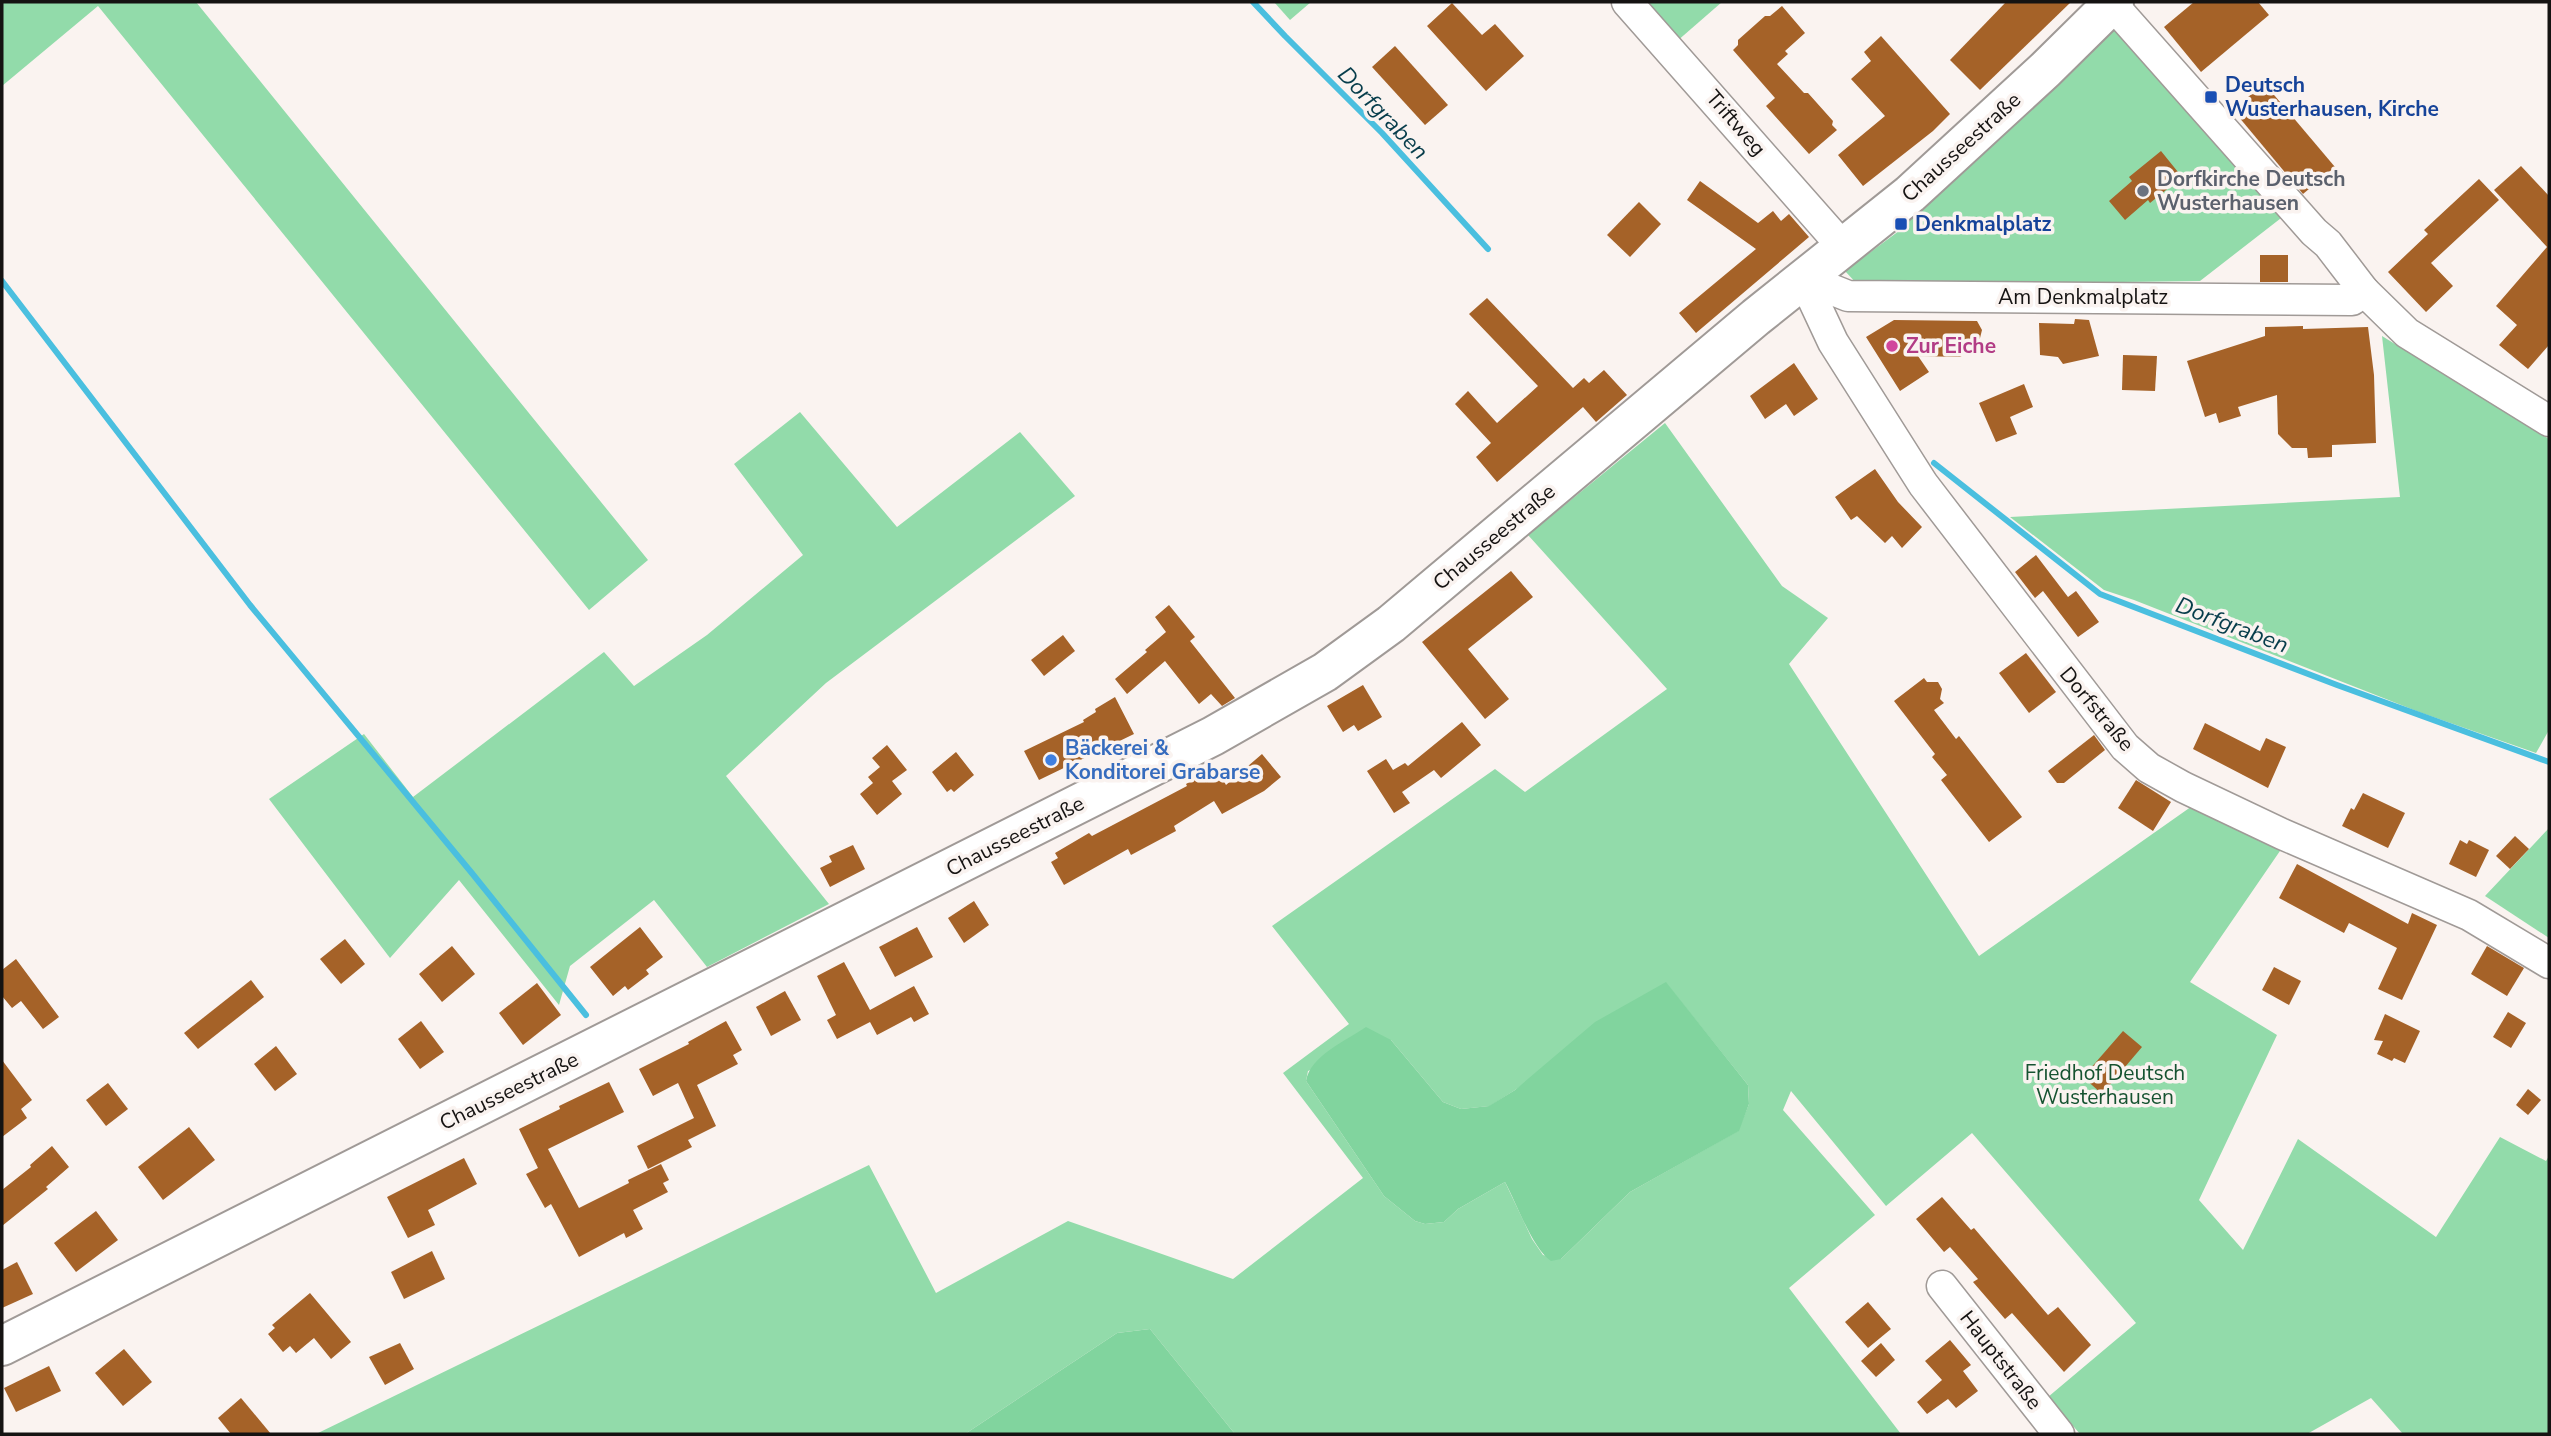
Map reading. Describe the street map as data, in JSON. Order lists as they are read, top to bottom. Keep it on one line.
{"streets":{"main road":["Chausseestraße"],"street":["Triftweg","Am Denkmalplatz","Dorfstraße","Hauptstraße"]},"crossings":[["Triftweg","Chausseestraße"],["Chausseestraße","Am Denkmalplatz"],["Chausseestraße","Dorfstraße"],["Am Denkmalplatz","Dorfstraße"]],"water":["Dorfgraben"],"parks":["Friedhof Deutsch Wusterhausen"],"places":{"transit":["Deutsch Wusterhausen, Kirche","Denkmalplatz"],"other":["Dorfkirche Deutsch Wusterhausen","Zur Eiche","Bäckerei & Konditorei Grabarse"]}}
